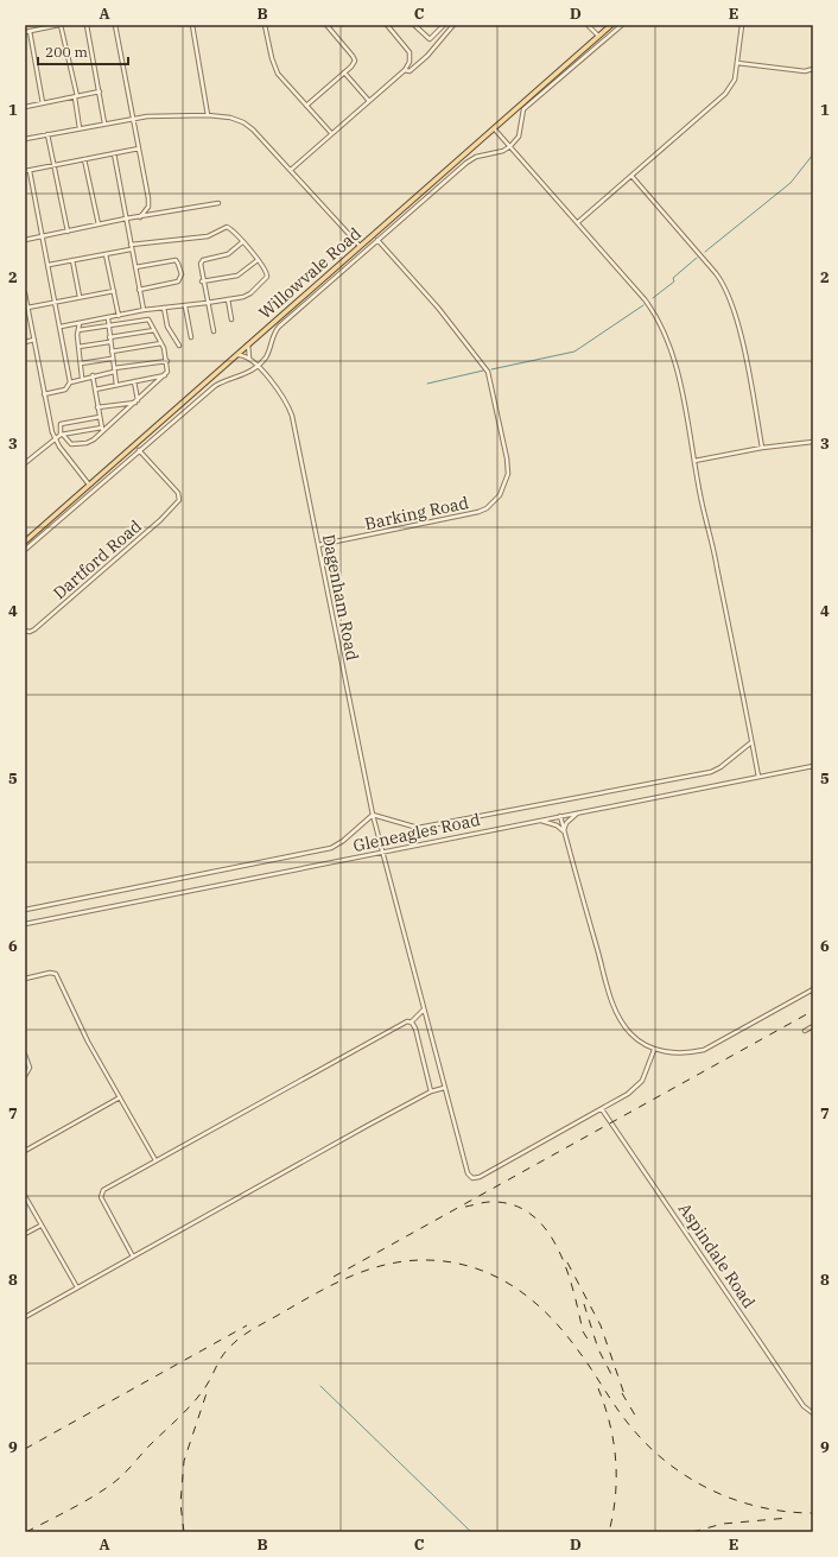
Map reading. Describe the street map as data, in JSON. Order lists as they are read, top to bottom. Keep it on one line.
{"streets":{"main road":["Willowvale Road"],"street":["Barking Road","Dartford Road","Dagenham Road","Gleneagles Road","Aspindale Road"]},"crossings":[["Willowvale Road","Dagenham Road"],["Barking Road","Dagenham Road"],["Dagenham Road","Gleneagles Road"],["Dagenham Road","Aspindale Road"]],"scale_bar":"200 m","grid":{"columns":["A","B","C","D","E"],"rows":["1","2","3","4","5","6","7","8","9"]}}
